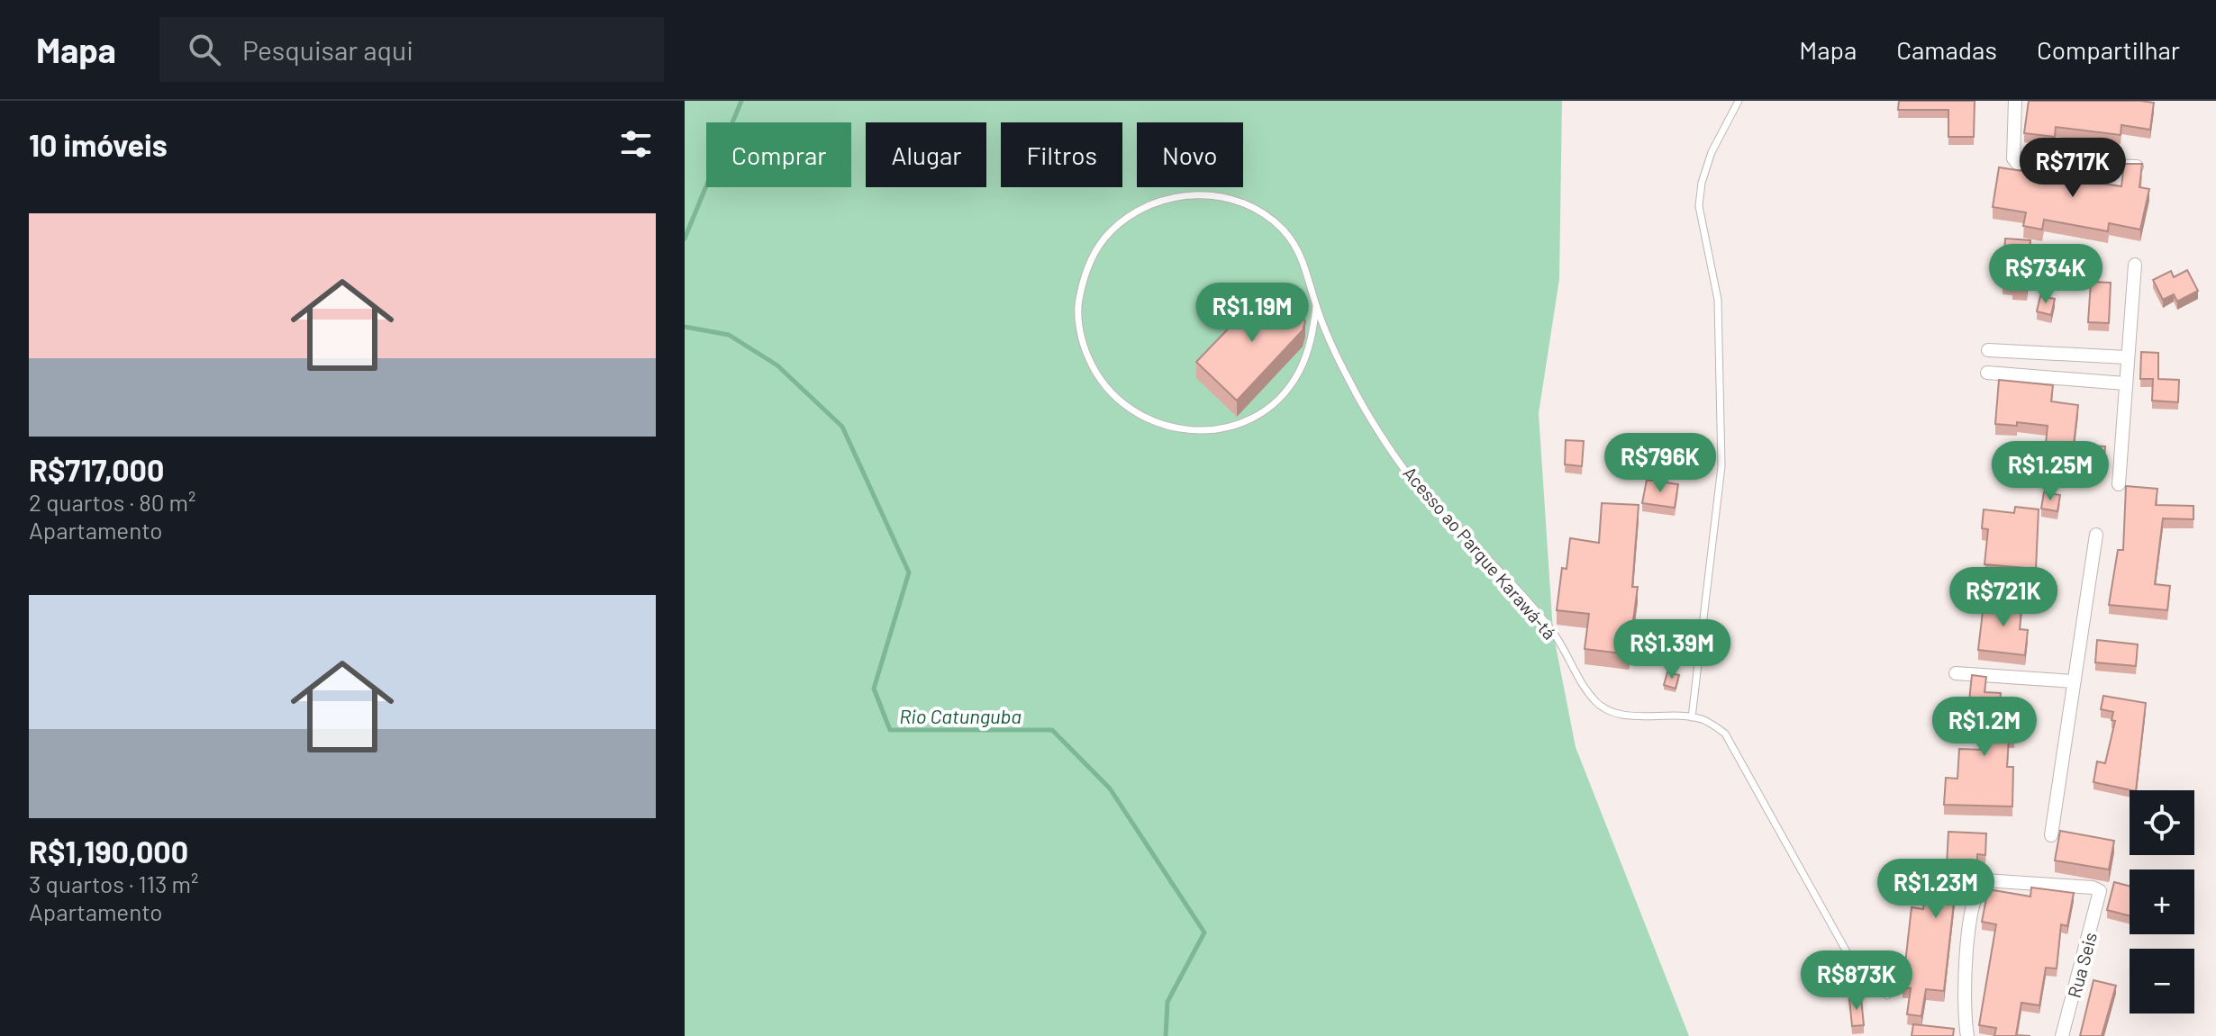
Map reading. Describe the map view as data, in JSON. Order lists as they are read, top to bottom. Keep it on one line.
{"streets":{"street":["Rua Seis"],"lane":["Acesso ao Parque Karawá-tá"]},"water":["Rio Catunguba"],"page":{"header":"Mapa","search":"Pesquisar aqui","nav":["Mapa","Camadas","Compartilhar"],"heading":"10 imóveis","chip":["Comprar","Alugar","Filtros","Novo"],"price":["R$717K","R$734K","R$1.19M","R$796K","R$1.25M","R$721K","R$1.39M","R$1.2M","R$1.23M","R$873K"],"list":[{"name":"R$717,000","note":"2 quartos · 80 m² · Apartamento"},{"name":"R$1,190,000","note":"3 quartos · 113 m² · Apartamento"}],"map_buttons":["+","−"]}}
